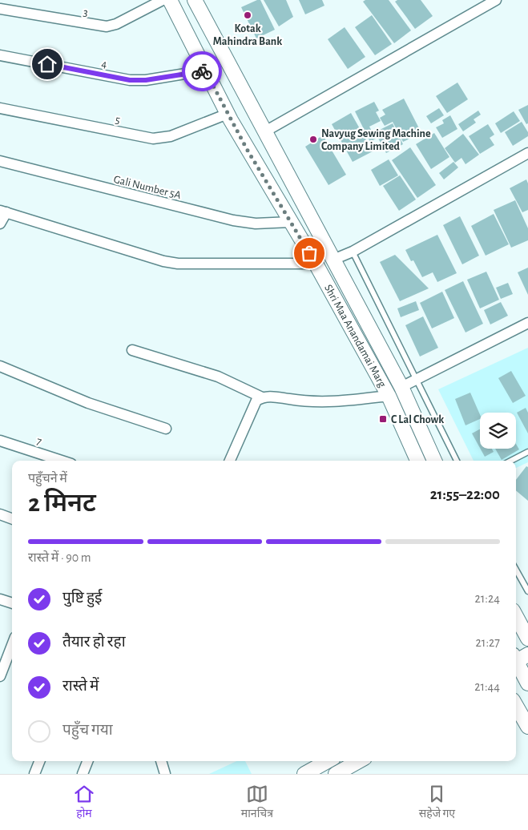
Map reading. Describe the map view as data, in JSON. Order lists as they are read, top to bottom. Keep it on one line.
{"streets":{"main road":["Shri Maa Anandamai Marg"],"street":["3","4","5","Gali Number 5A","7"]},"crossings":[["4","Shri Maa Anandamai Marg"],["5","Shri Maa Anandamai Marg"],["Gali Number 5A","Shri Maa Anandamai Marg"]],"places":{"other":["Kotak Mahindra Bank","Navyug Sewing Machine Company Limited"],"transit":["C Lal Chowk"]},"page":{"heading":["2 मिनट","पहुँचने में","21:55–22:00"],"bar":"रास्ते में · 90 m","list":[["पुष्टि हुई","21:24"],["तैयार हो रहा","21:27"],["रास्ते में","21:44"],"पहुँच गया"],"tabs":["होम","मानचित्र","सहेजे गए"]}}
